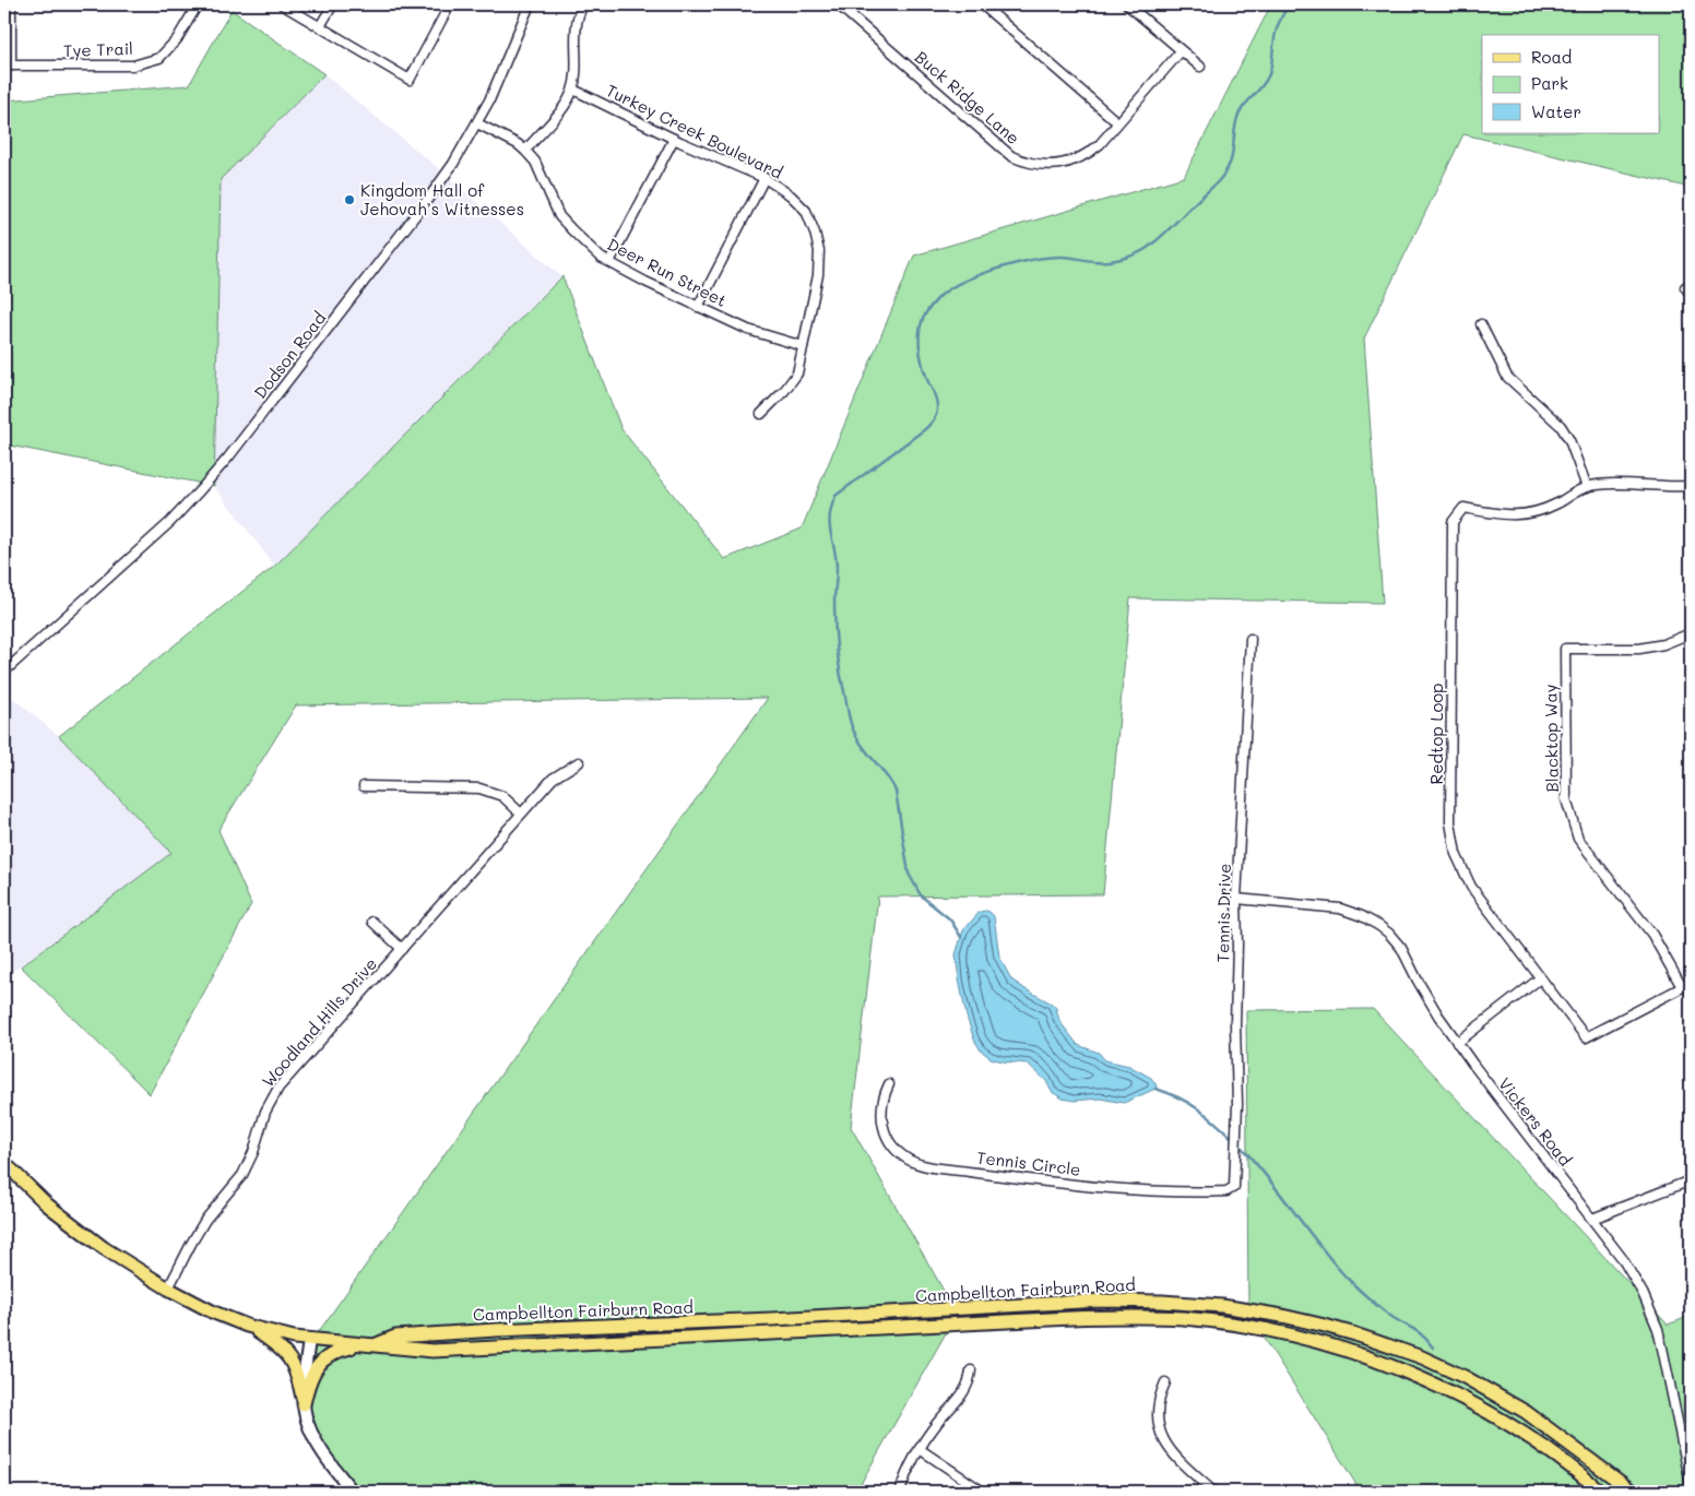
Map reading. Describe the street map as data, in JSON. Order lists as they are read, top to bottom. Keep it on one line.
{"streets":{"main road":["Campbellton Fairburn Road"],"street":["Tye Trail","Buck Ridge Lane","Turkey Creek Boulevard","Deer Run Street","Dodson Road","Redtop Loop","Blacktop Way","Tennis Drive","Woodland Hills Drive","Vickers Road","Tennis Circle"]},"crossings":[["Turkey Creek Boulevard","Deer Run Street"],["Deer Run Street","Dodson Road"],["Redtop Loop","Blacktop Way"],["Tennis Drive","Vickers Road"],["Tennis Drive","Tennis Circle"],["Woodland Hills Drive","Campbellton Fairburn Road"]],"places":["Kingdom Hall of Jehovah’s Witnesses"],"legend":["Road","Park","Water"]}
